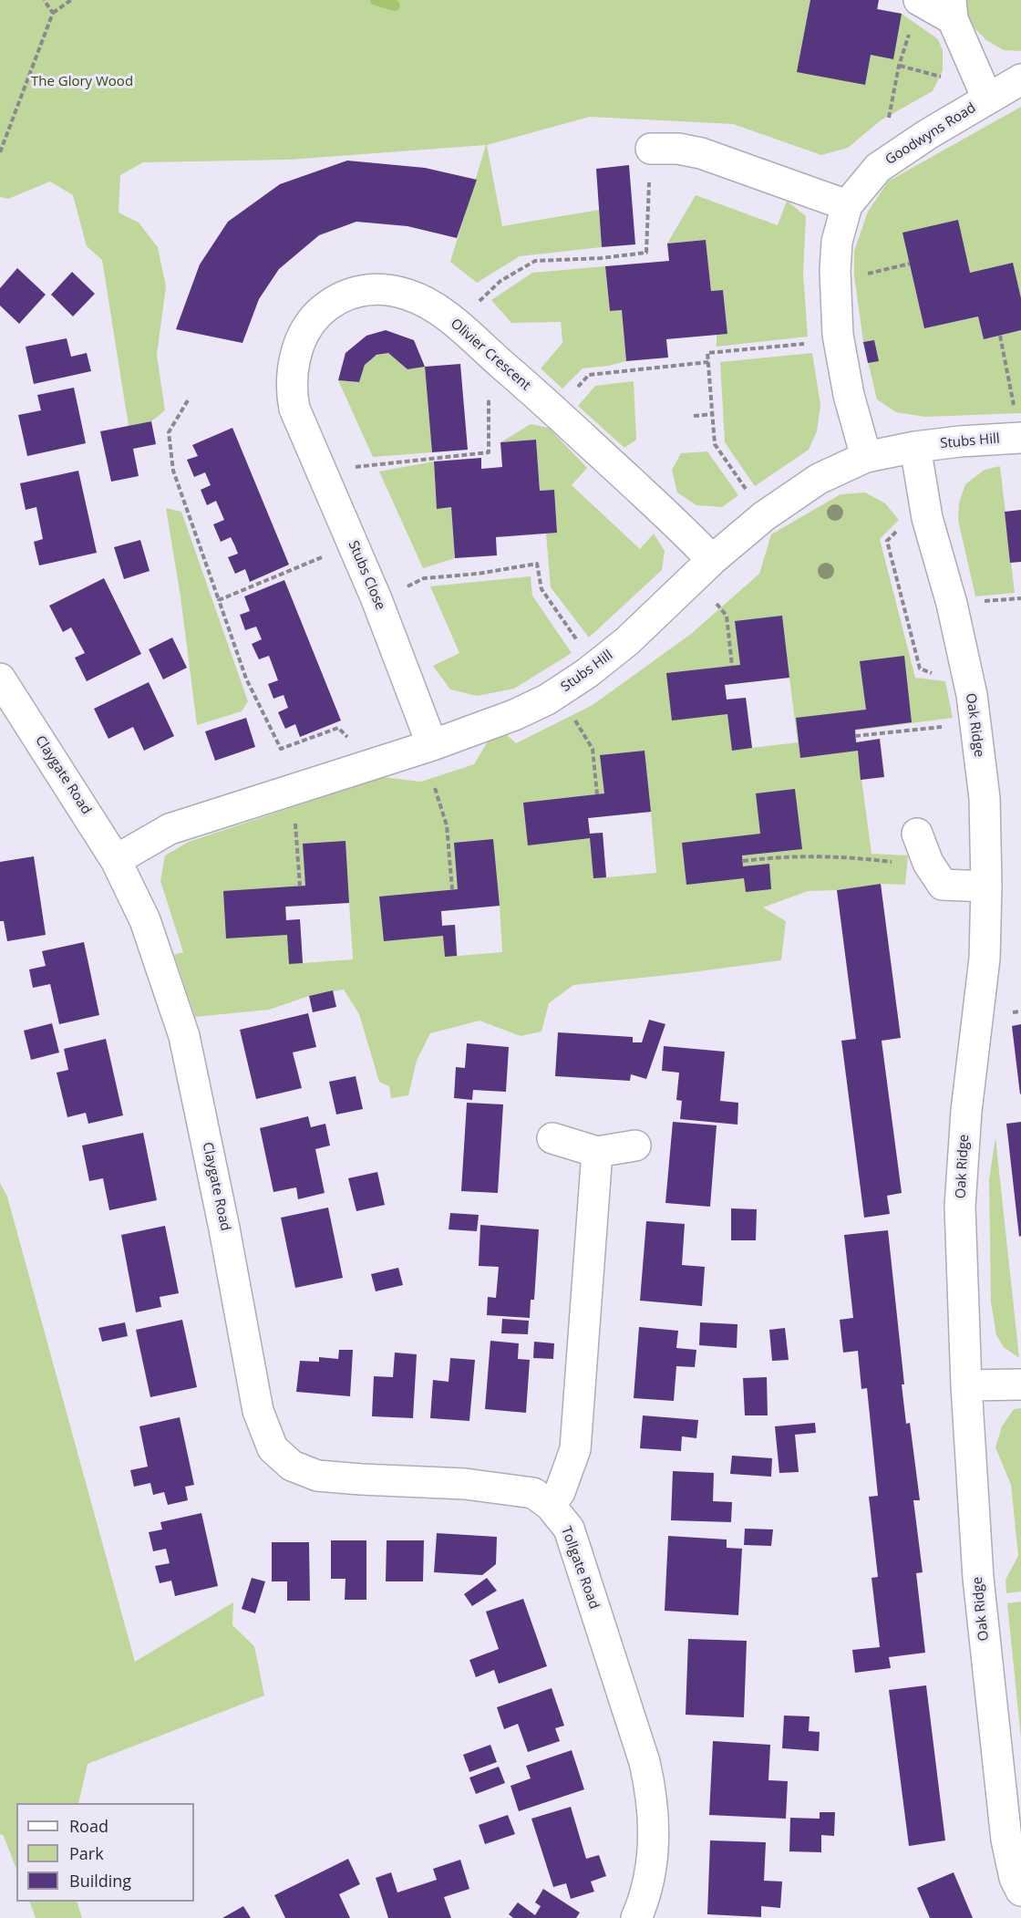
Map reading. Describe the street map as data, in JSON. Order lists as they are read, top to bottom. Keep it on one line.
{"streets":{"street":["Goodwyns Road","Olivier Crescent","Stubs Hill","Stubs Close","Oak Ridge","Claygate Road","Tollgate Road"]},"crossings":[["Goodwyns Road","Stubs Hill"],["Olivier Crescent","Stubs Hill"],["Olivier Crescent","Stubs Close"],["Stubs Hill","Stubs Close"],["Stubs Hill","Oak Ridge"],["Stubs Hill","Claygate Road"],["Claygate Road","Tollgate Road"]],"parks":["The Glory Wood"],"legend":["Road","Park","Building"]}
